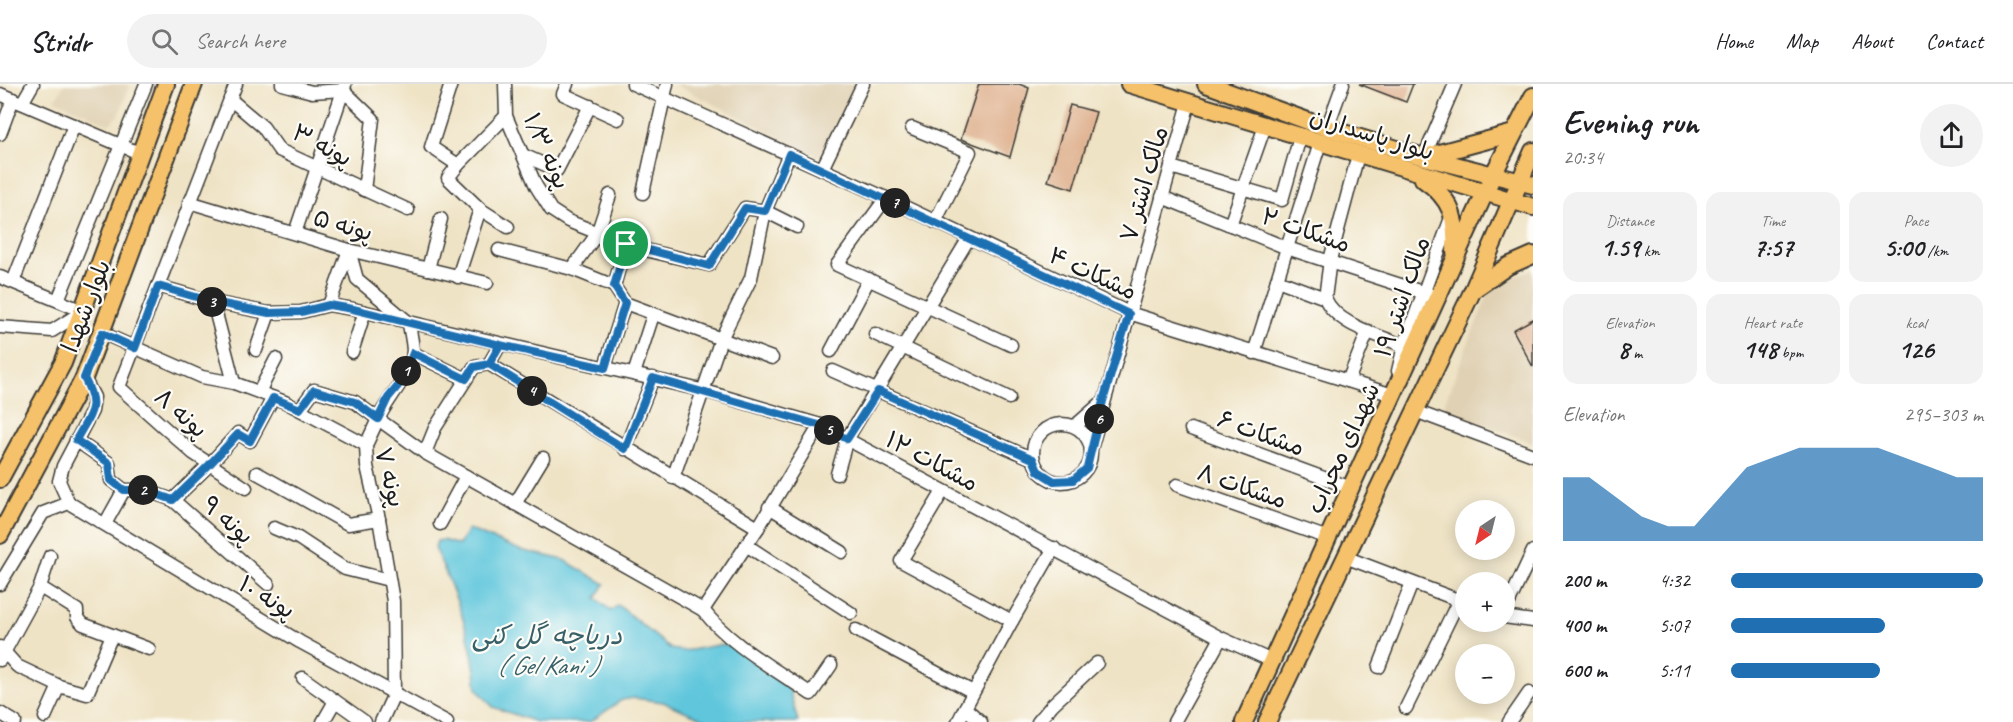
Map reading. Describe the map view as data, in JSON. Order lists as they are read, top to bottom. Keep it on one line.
{"streets":{"main road":["بلوار پاسداران","بلوار شهدا","شهدای محراب"],"street":["پونه ۳","پونه ۱/۳","مالک اشتر ۷","پونه ۵","مشکات ۲","مشکات ۴","مالک اشتر ۱۹","پونه ۸","مشکات ۶","مشکات ۱۲","پونه ۷","مشکات ۸","پونه ۹","پونه ۱۰"]},"crossings":[["بلوار پاسداران","مالک اشتر ۷"],["بلوار پاسداران","شهدای محراب"],["مالک اشتر ۷","مشکات ۲"],["مالک اشتر ۷","مشکات ۴"],["مشکات ۲","مالک اشتر ۱۹"],["مشکات ۲","شهدای محراب"],["مشکات ۴","شهدای محراب"],["مالک اشتر ۱۹","شهدای محراب"],["بلوار شهدا","پونه ۷"],["پونه ۸","پونه ۷"],["مشکات ۶","شهدای محراب"],["شهدای محراب","مشکات ۱۲"],["شهدای محراب","مشکات ۸"],["پونه ۷","پونه ۱۰"]],"water":["دریاچه گل کنی ( Gel Kani )"],"north":"bottom left","page":{"header":"Stridr","search":"Search here","nav":["Home","Map","About","Contact"],"heading":["Evening run","20:34"],"stats":[["Distance","1.59 km"],["Time","7:57"],["Pace","5:00 /km"],["Elevation","8 m"],["Heart rate","148 bpm"],["kcal","126"]],"pins":["7","3","1","4","6","5","2"],"chart":["Elevation","295–303 m"],"map_buttons":["+","−"],"list":[{"name":"200 m","note":"4:32"},{"name":"400 m","note":"5:07"},{"name":"600 m","note":"5:11"}]}}
